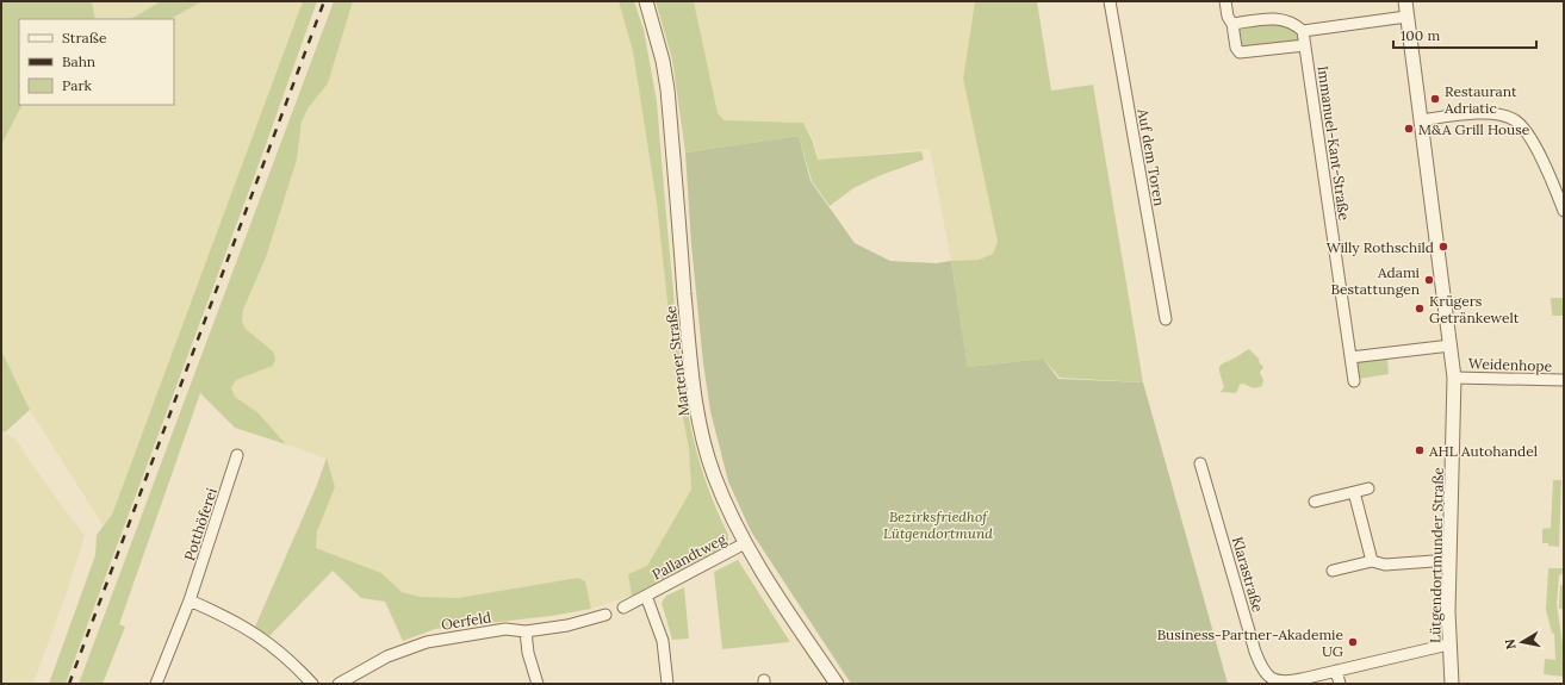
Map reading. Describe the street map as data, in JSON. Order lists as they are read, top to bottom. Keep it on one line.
{"streets":{"street":["Immanuel-Kant-Straße","Auf dem Toren","Martener Straße","Weidenhope","Potthöferei","Lütgendortmunder Straße","Pallandtweg","Klarastraße","Oerfeld"]},"crossings":[["Martener Straße","Pallandtweg"],["Weidenhope","Lütgendortmunder Straße"],["Lütgendortmunder Straße","Klarastraße"]],"parks":["Bezirksfriedhof Lütgendortmund"],"places":["Restaurant Adriatic","M&A Grill House","Willy Rothschild","Adami Bestattungen","Krügers Getränkewelt","AHL Autohandel","Business-Partner-Akademie UG"],"legend":["Straße","Bahn","Park"],"scale_bar":"100 m","north":"left"}
